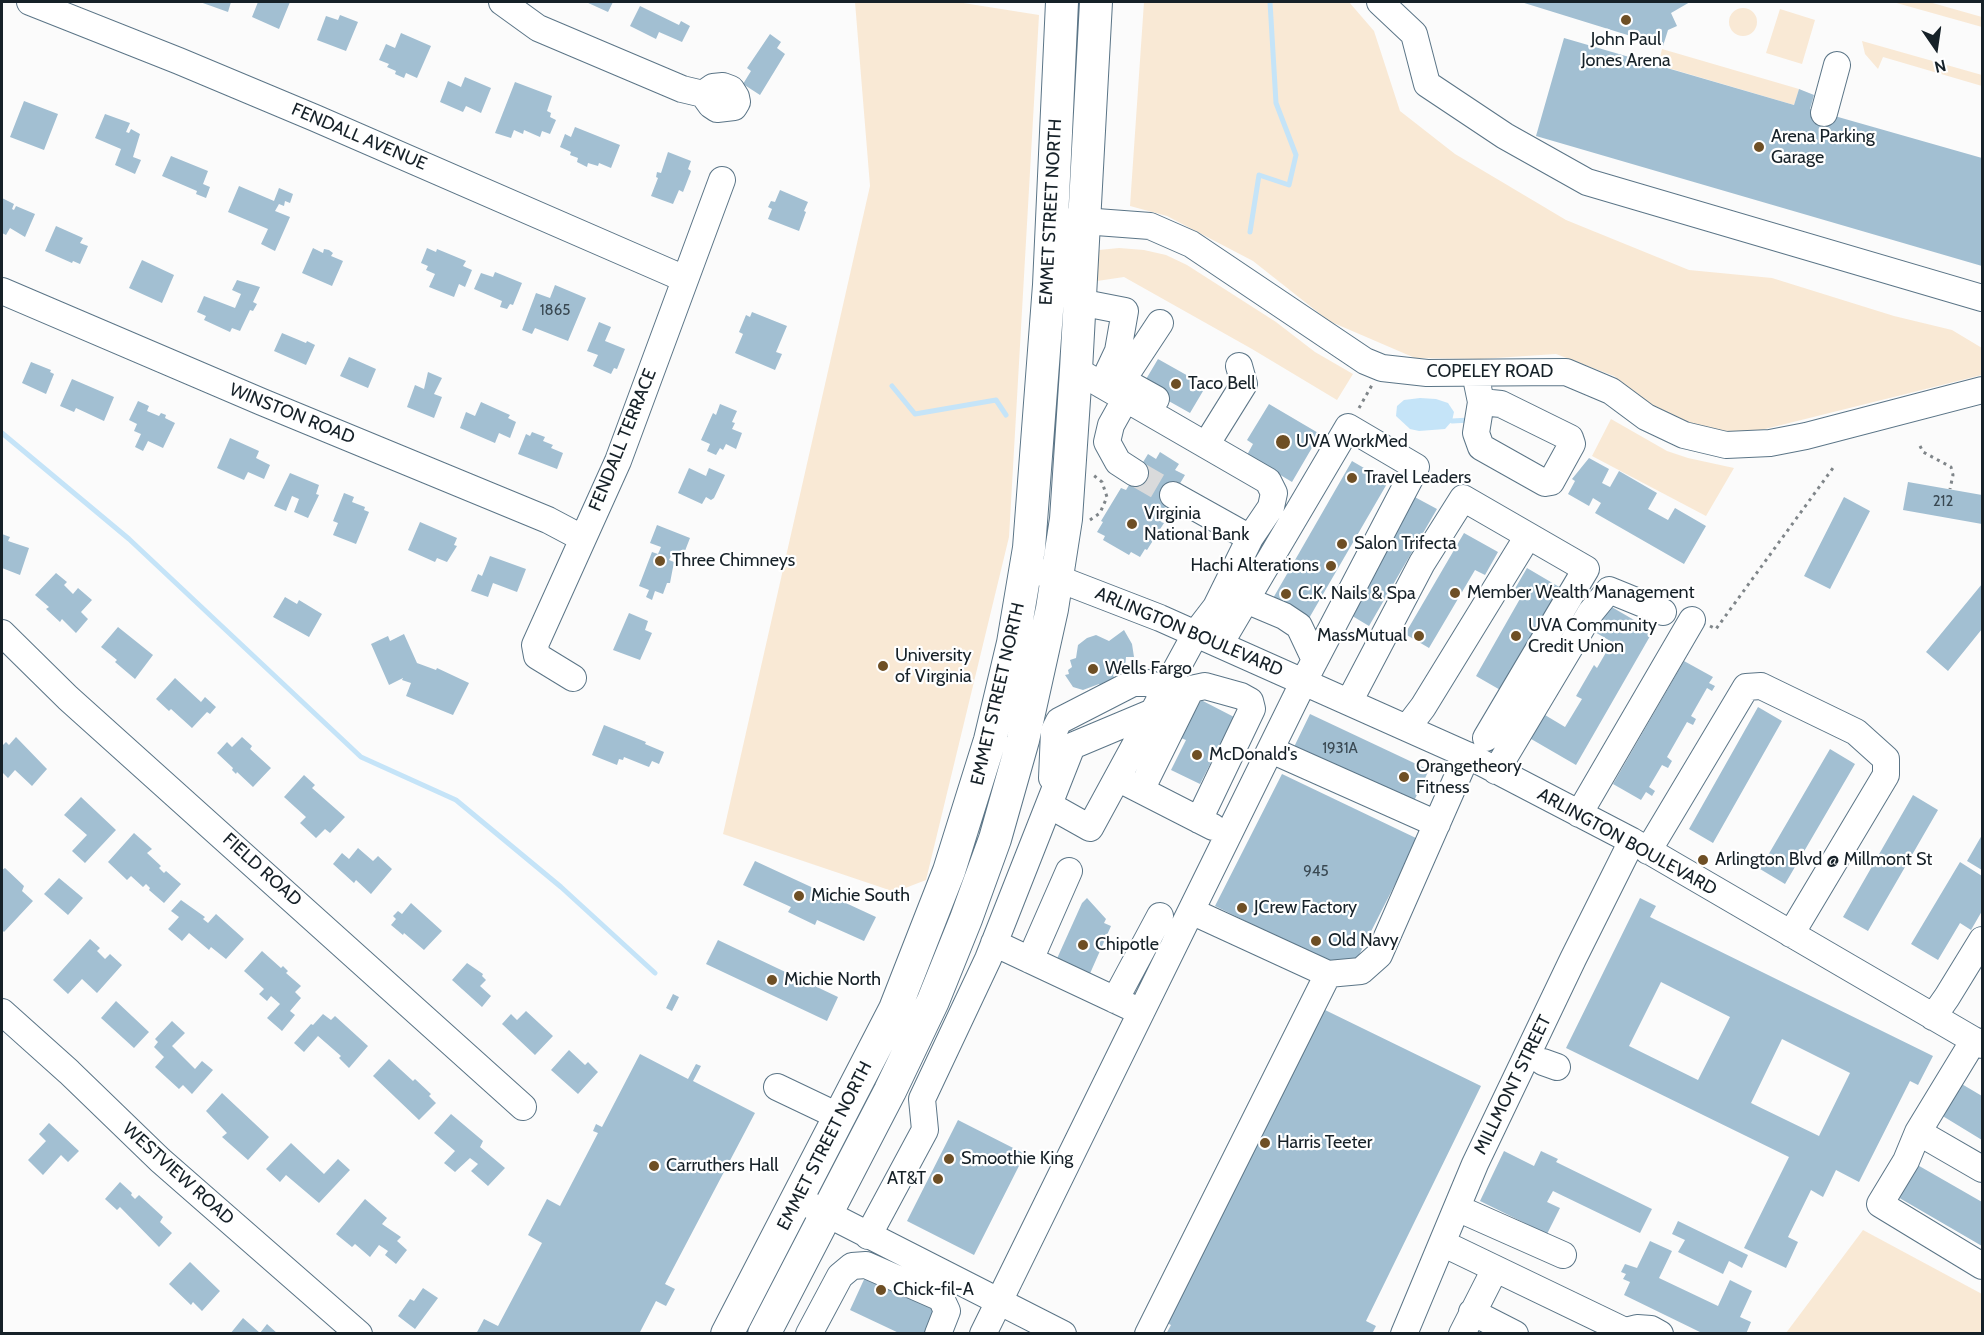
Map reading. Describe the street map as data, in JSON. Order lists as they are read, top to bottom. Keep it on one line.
{"streets":{"main road":["EMMET STREET NORTH"],"street":["FENDALL AVENUE","COPELEY ROAD","WINSTON ROAD","FENDALL TERRACE","ARLINGTON BOULEVARD","FIELD ROAD","MILLMONT STREET","WESTVIEW ROAD"]},"crossings":[["FENDALL AVENUE","FENDALL TERRACE"],["EMMET STREET NORTH","COPELEY ROAD"],["EMMET STREET NORTH","ARLINGTON BOULEVARD"],["WINSTON ROAD","FENDALL TERRACE"],["ARLINGTON BOULEVARD","MILLMONT STREET"]],"places":["John Paul Jones Arena","Arena Parking Garage","Taco Bell","UVA WorkMed","Travel Leaders","Virginia National Bank","Salon Trifecta","Three Chimneys","Hachi Alterations","Member Wealth Management","C.K. Nails & Spa","MassMutual","UVA Community Credit Union","University of Virginia","Wells Fargo","McDonald's","Orangetheory Fitness","Arlington Blvd @ Millmont St","Michie South","JCrew Factory","Old Navy","Chipotle","Michie North","Harris Teeter","Smoothie King","Carruthers Hall","AT&T","Chick-fil-A"],"house_numbers":["1865","212","1931A","945"],"north":"bottom"}
